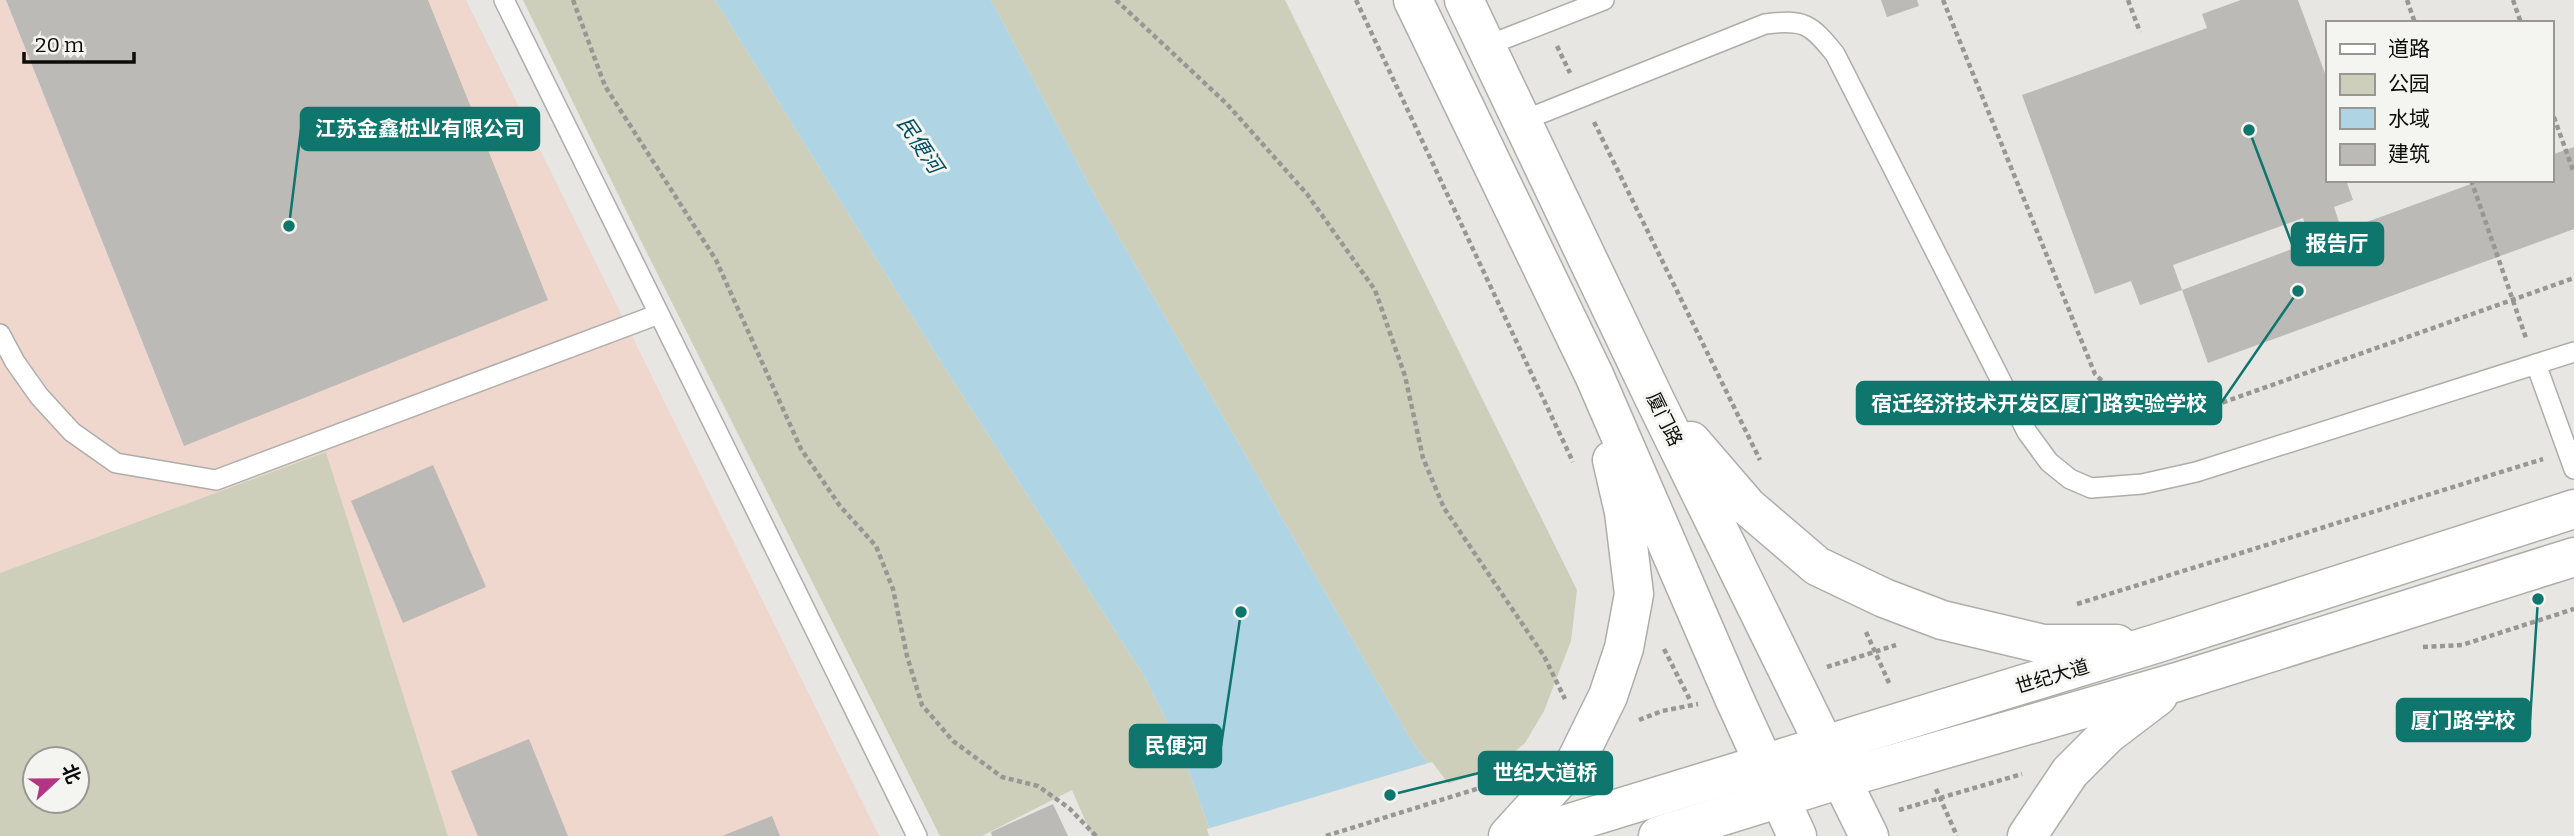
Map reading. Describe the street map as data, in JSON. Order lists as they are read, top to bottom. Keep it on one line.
{"streets":{"street":["厦门路","世纪大道"]},"crossings":[["厦门路","世纪大道"]],"water":["民便河"],"places":["报告厅","江苏金鑫桩业有限公司","宿迁经济技术开发区厦门路实验学校","厦门路学校","民便河","世纪大道桥"],"legend":["道路","公园","水域","建筑"],"scale_bar":"20 m","north":"right"}
